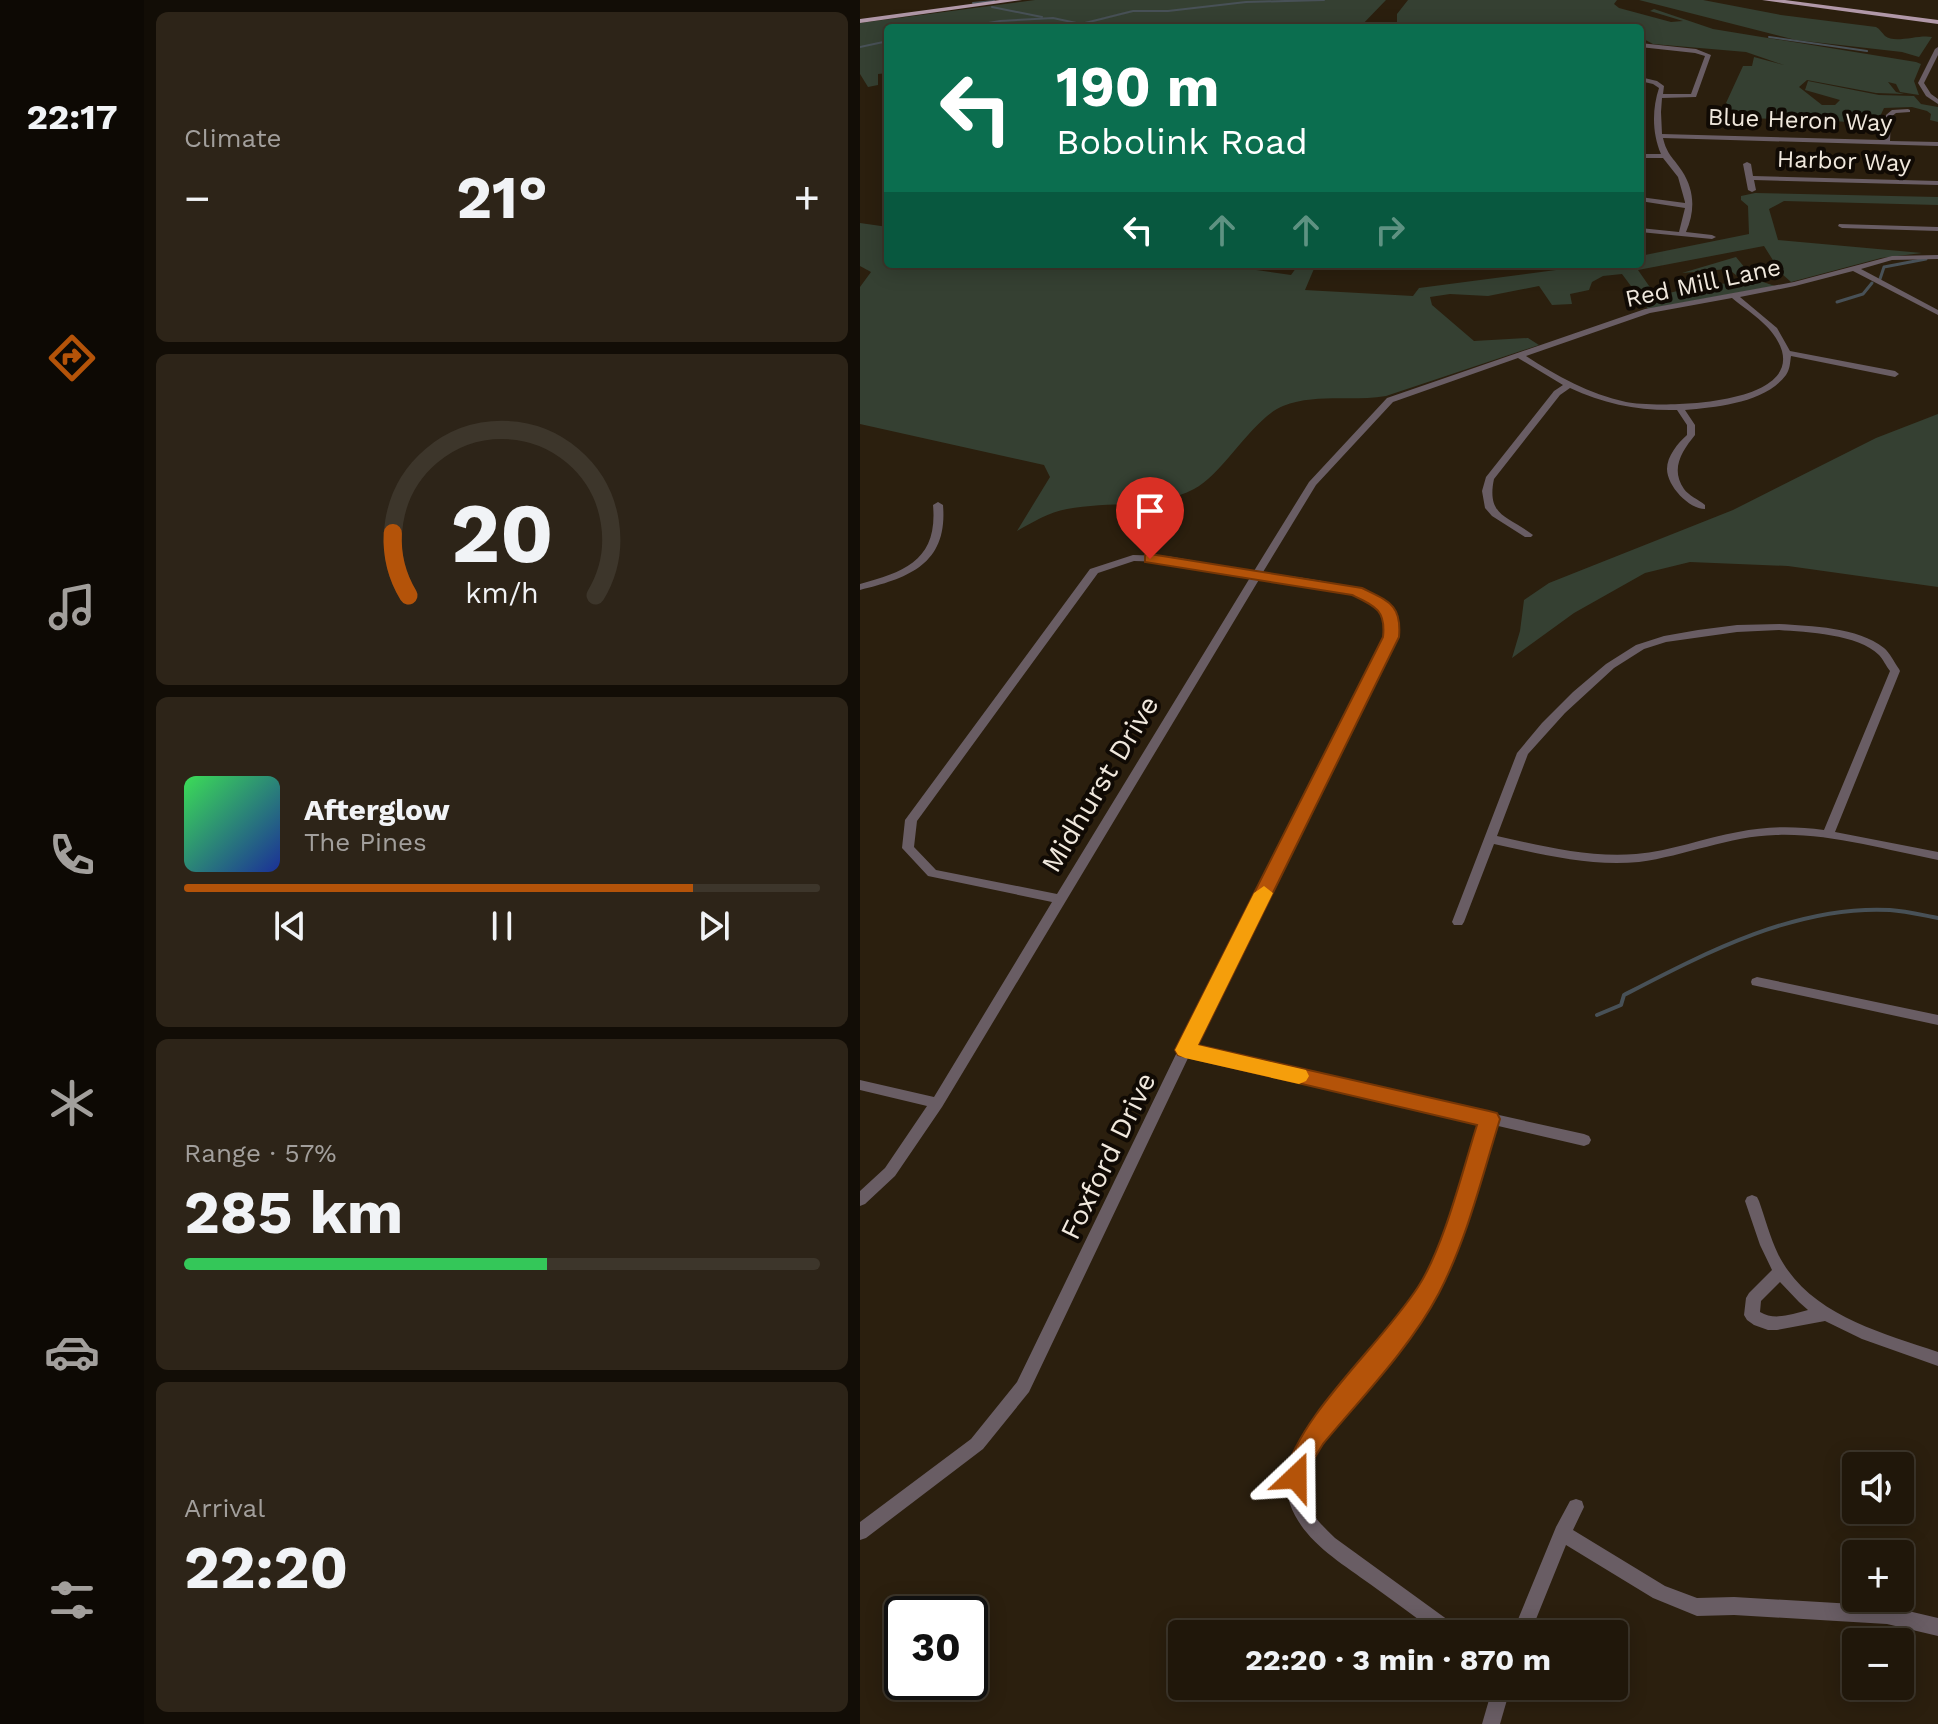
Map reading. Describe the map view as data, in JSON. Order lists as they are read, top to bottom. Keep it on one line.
{"streets":{"street":["Blue Heron Way","Harbor Way","Red Mill Lane","Midhurst Drive","Foxford Drive"]},"crossings":[["Red Mill Lane","Midhurst Drive"],["Midhurst Drive","Foxford Drive"]],"page":{"tabs":"22:17","tile":["Climate",["Range · 57%","285 km"],["Arrival","22:20"]],"turn":["190 m","Bobolink Road"],"heat":["−","21°","+"],"song":["Afterglow","The Pines"],"map_buttons":["+","−"],"limit":"30","trip":"22:20 · 3 min · 870 m","gauge":["20","km/h"]}}
